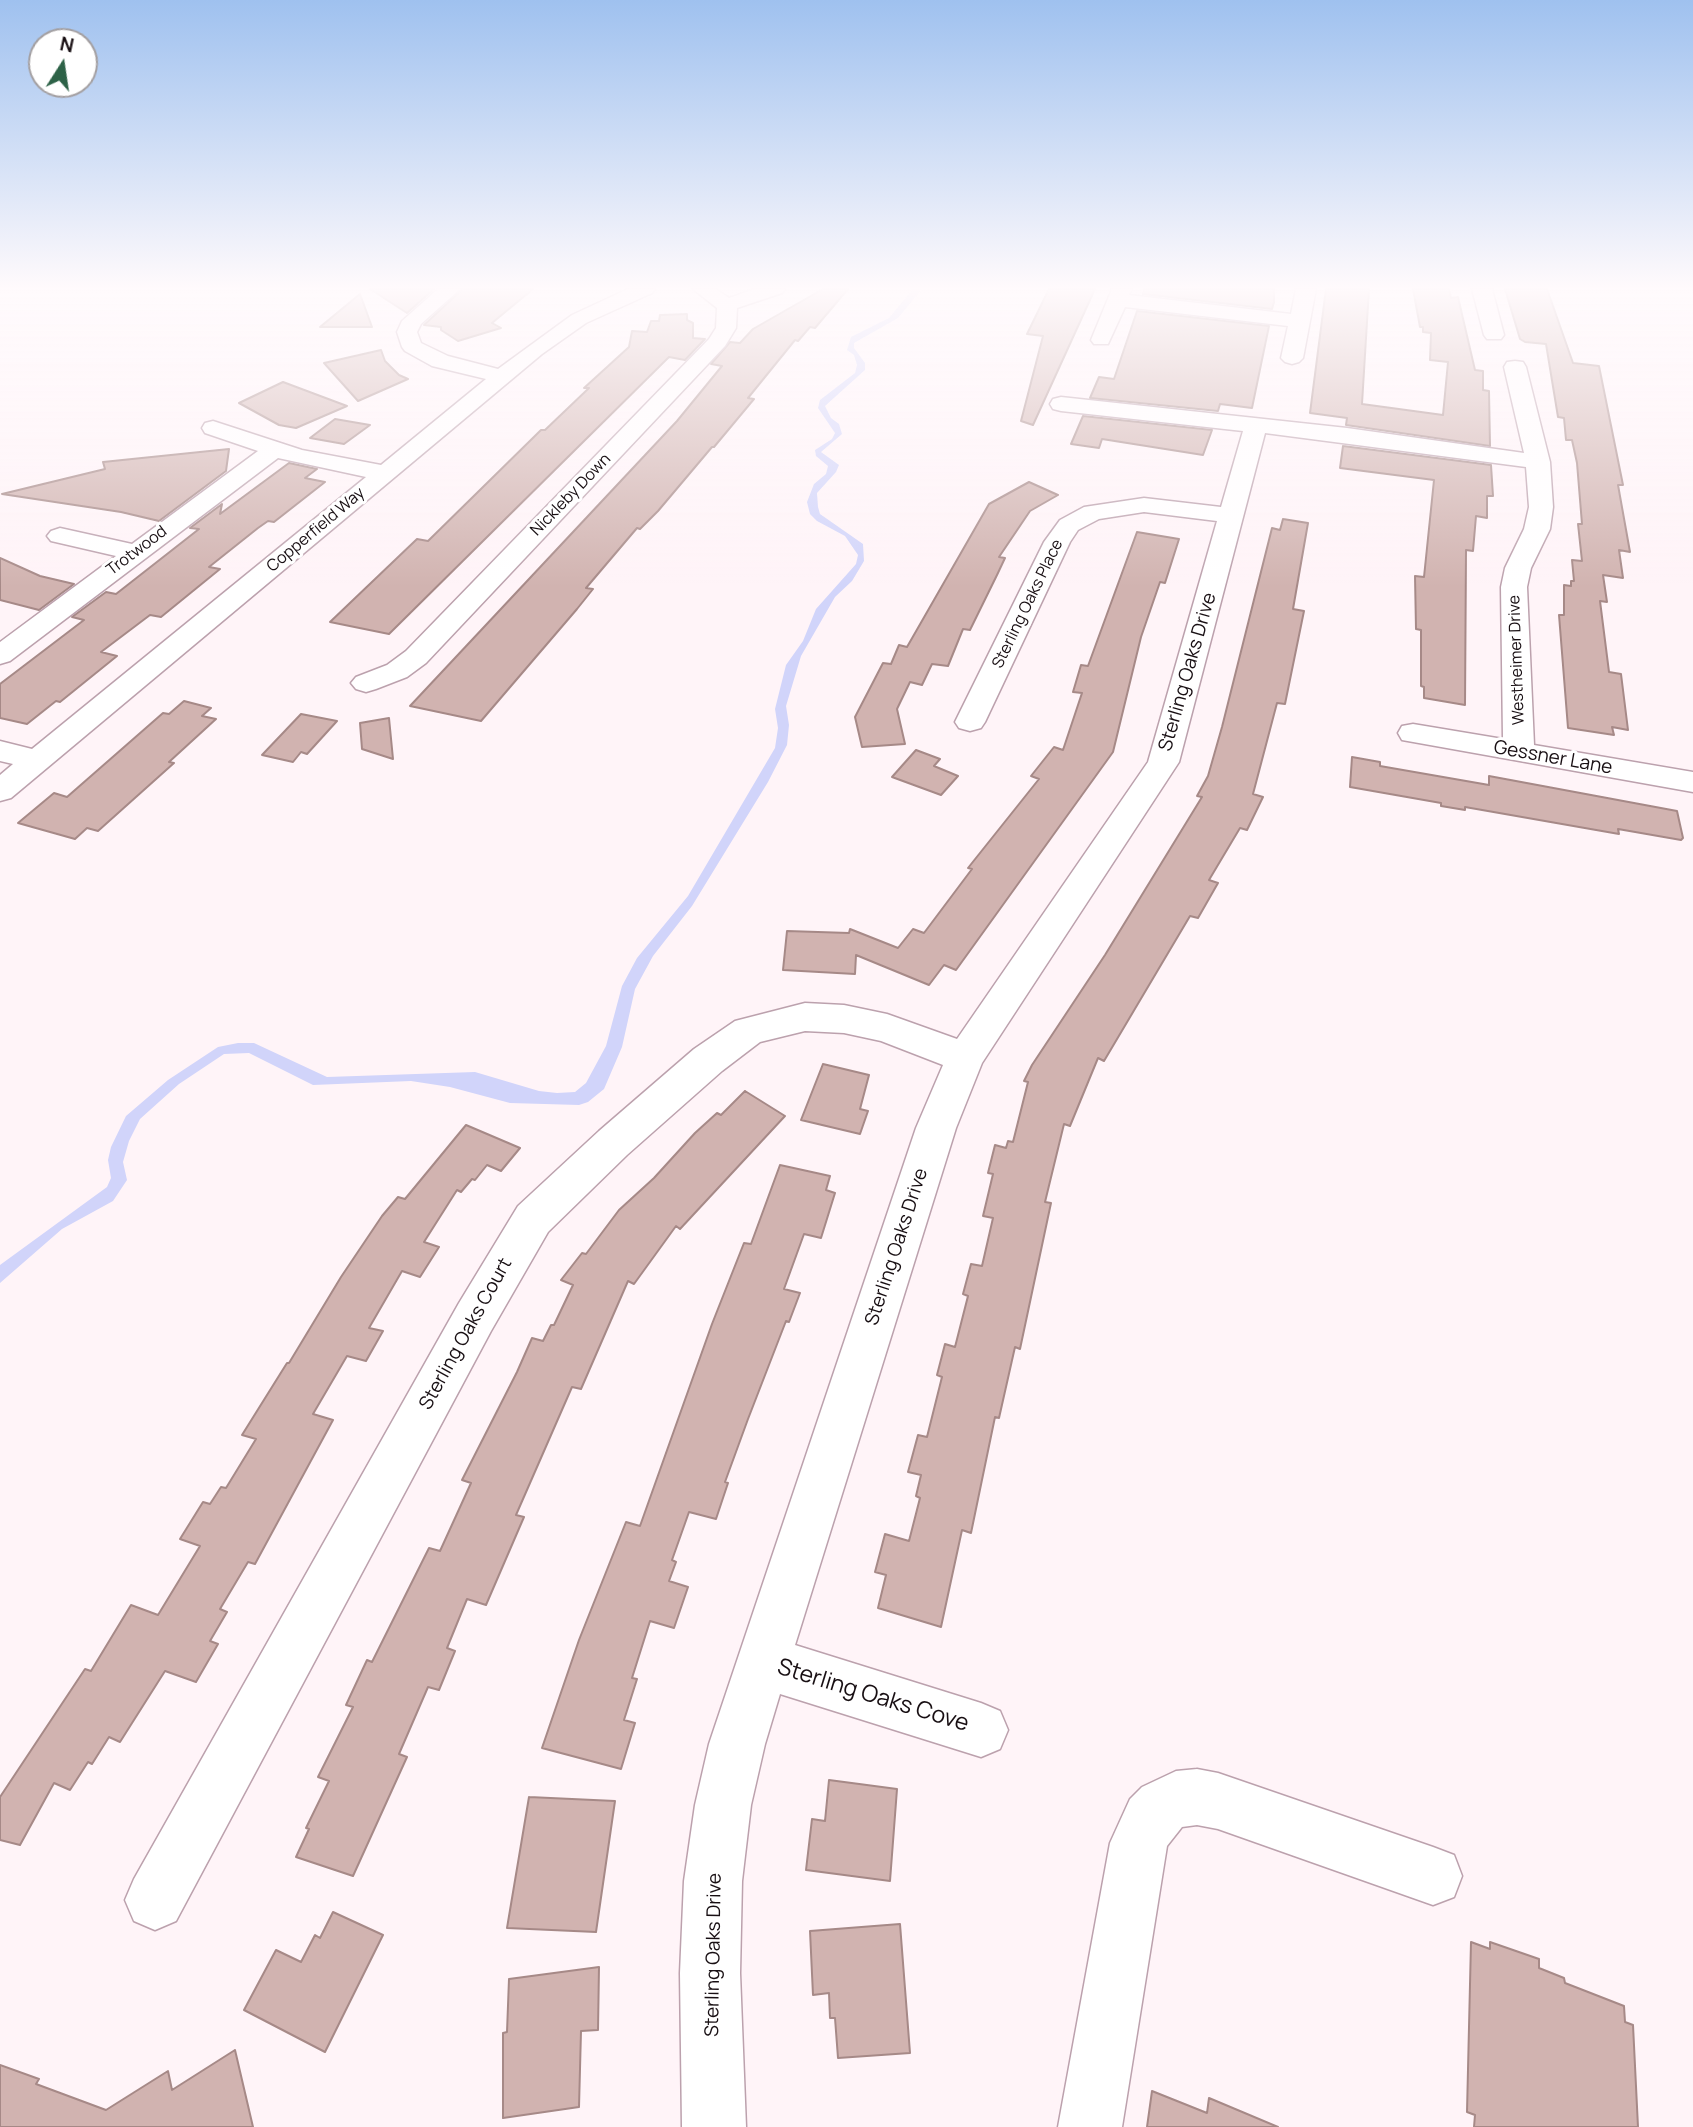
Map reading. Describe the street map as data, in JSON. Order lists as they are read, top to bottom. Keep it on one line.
{"streets":{"street":["Nickleby Down","Copperfield Way","Trotwood","Sterling Oaks Place","Westheimer Drive","Sterling Oaks Drive","Gessner Lane","Sterling Oaks Court","Sterling Oaks Cove"]},"crossings":[["Sterling Oaks Place","Sterling Oaks Drive"],["Westheimer Drive","Gessner Lane"],["Sterling Oaks Drive","Sterling Oaks Court"],["Sterling Oaks Drive","Sterling Oaks Cove"]],"north":"top"}
